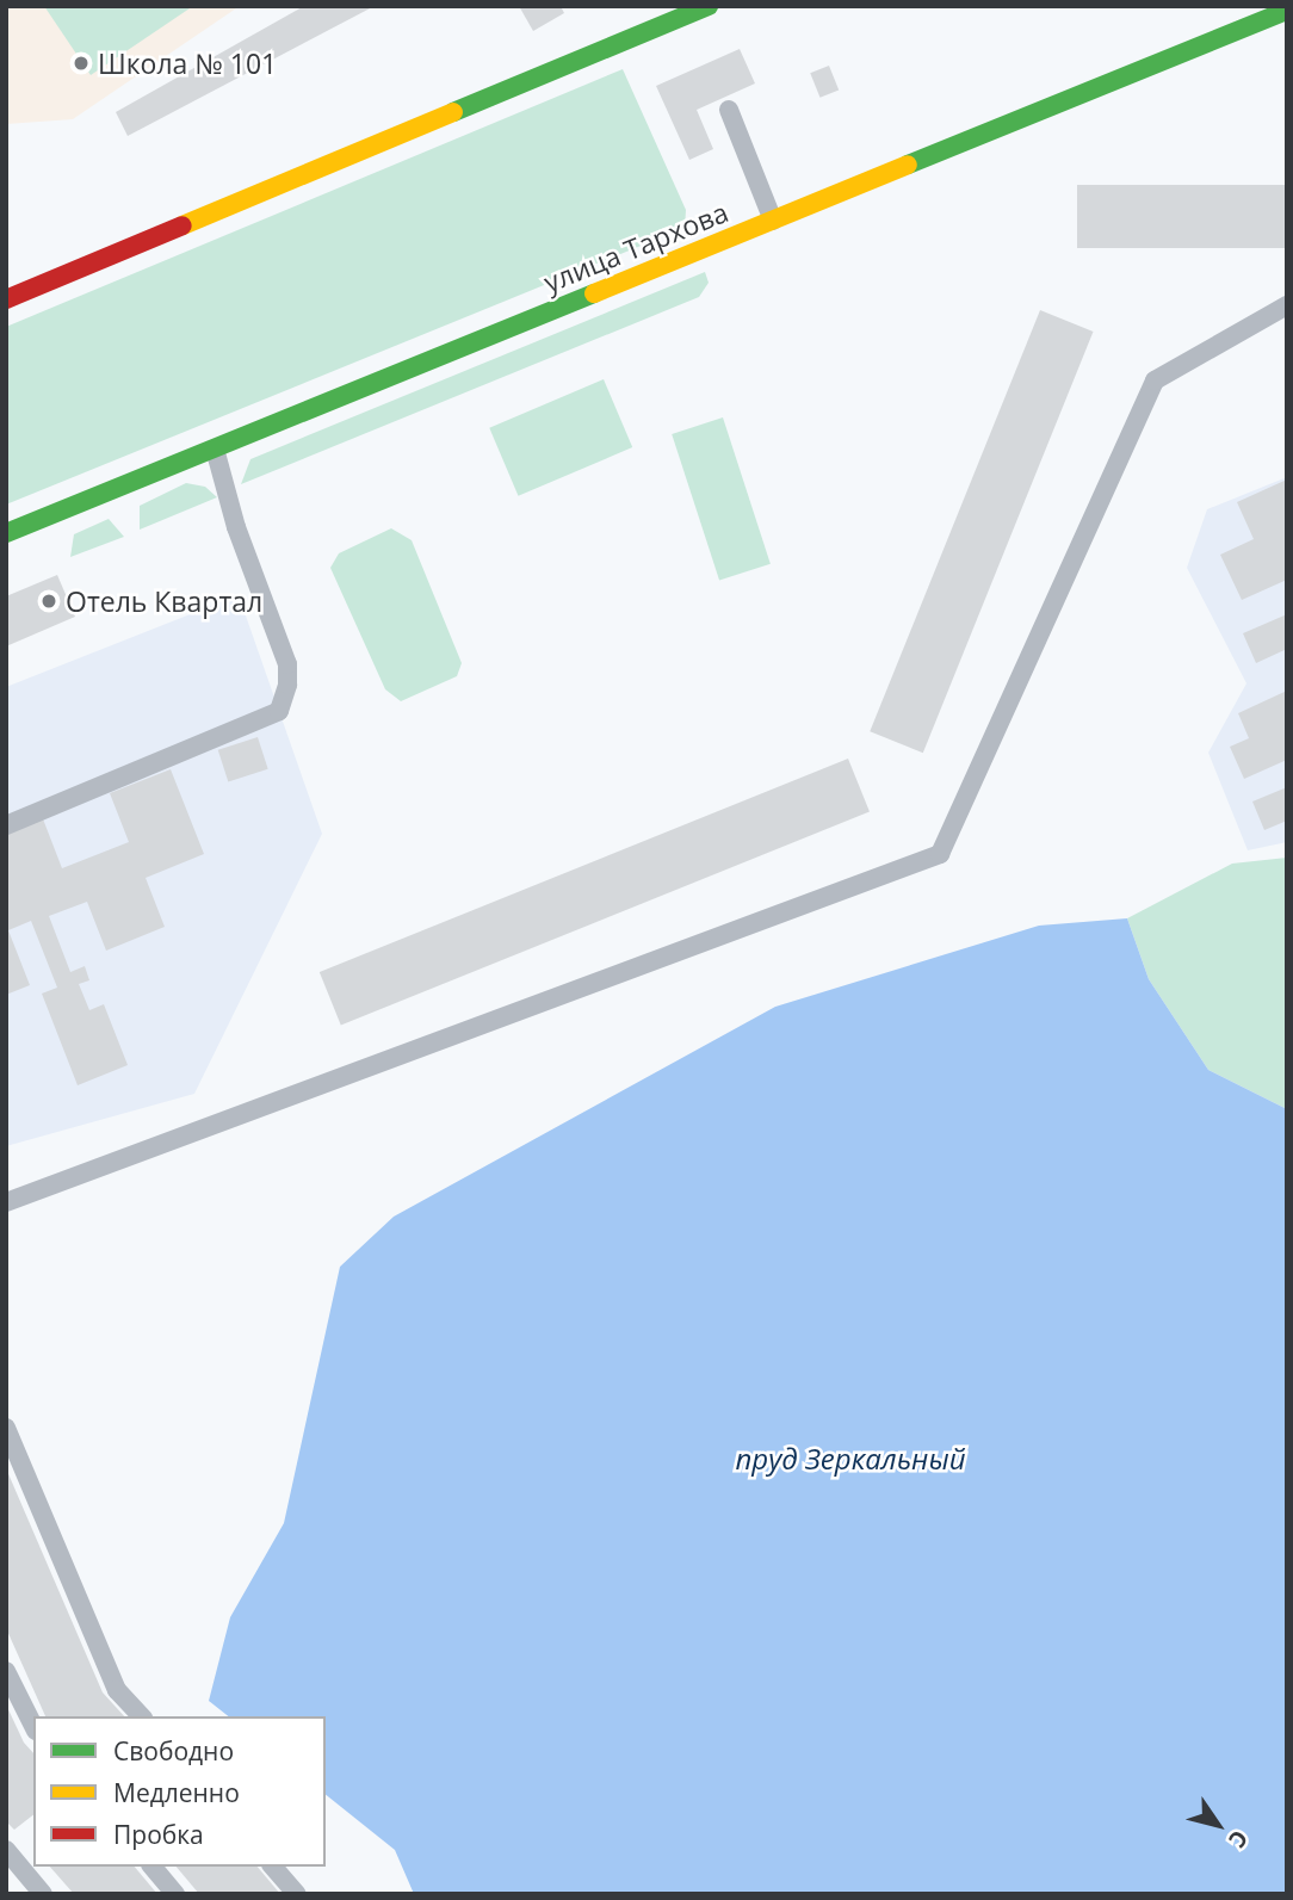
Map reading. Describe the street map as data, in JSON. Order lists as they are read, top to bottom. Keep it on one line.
{"streets":{"main road":["улица Тархова"]},"water":["пруд Зеркальный"],"places":["Школа № 101","Отель Квартал"],"legend":["Свободно","Медленно","Пробка"],"north":"bottom right"}
